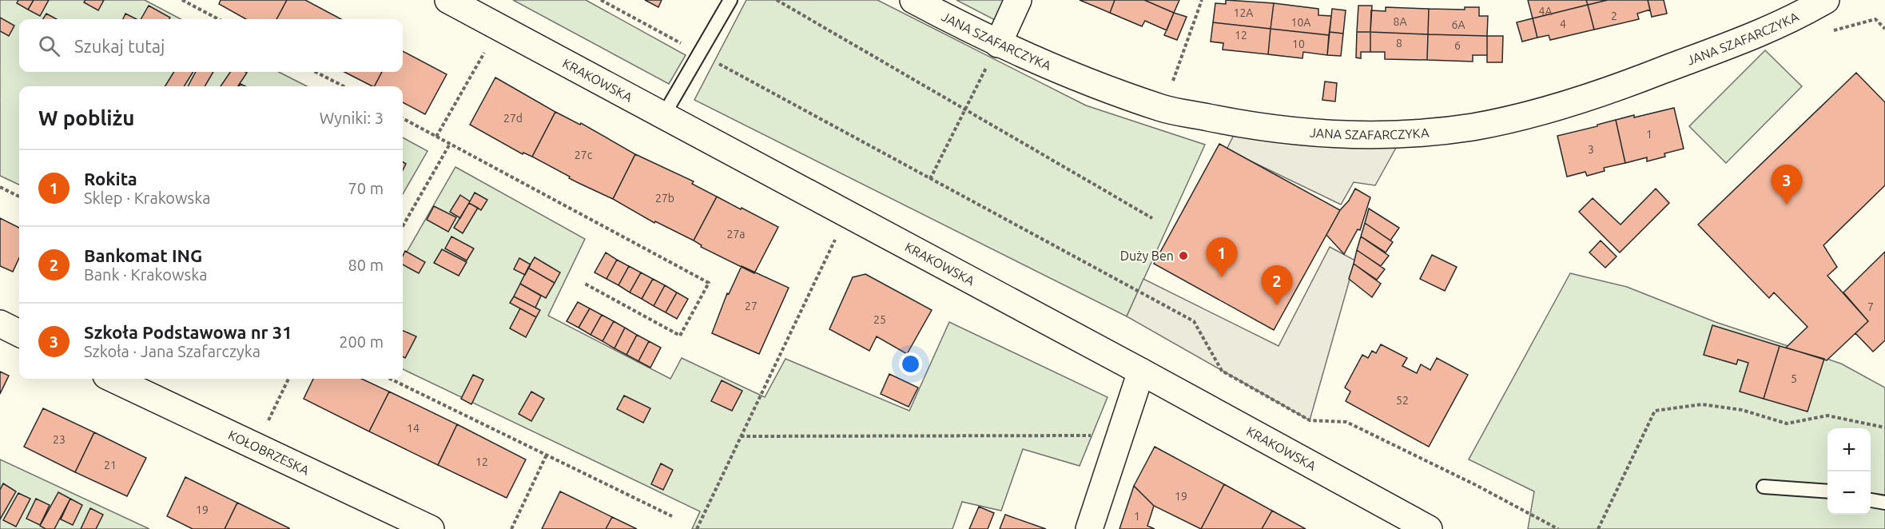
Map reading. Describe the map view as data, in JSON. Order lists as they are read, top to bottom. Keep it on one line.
{"streets":{"street":["JANA SZAFARCZYKA","KRAKOWSKA","KOŁOBRZESKA"]},"places":["Duży Ben"],"house_numbers":["4A","12A","2","8A","10A","4","6A","12","8","10","6","27d","1","3","27c","27b","27a","27","7","25","5","52","14","23","12","21","19","19","1"],"page":{"search":"Szukaj tutaj","heading":["W pobliżu","Wyniki: 3"],"list":[{"mark":"1","name":"Rokita","note":"Sklep · Krakowska","value":"70 m"},{"mark":"2","name":"Bankomat ING","note":"Bank · Krakowska","value":"80 m"},{"mark":"3","name":"Szkoła Podstawowa nr 31","note":"Szkoła · Jana Szafarczyka","value":"200 m"}],"pins":["3","1","2"],"map_buttons":["+","−"]}}
